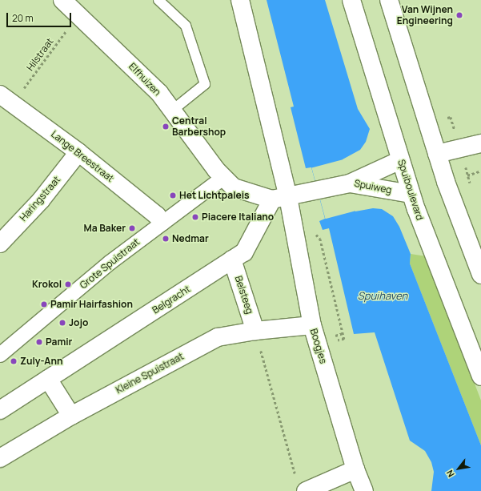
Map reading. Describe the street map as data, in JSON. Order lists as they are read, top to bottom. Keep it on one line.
{"streets":{"street":["Elfhuizen","Lange Breestraat","Spuiweg","Spuiboulevard","Haringstraat","Grote Spuistraat","Belsteeg","Belgracht","Boogjes","Kleine Spuistraat"],"path":["Hilstraat"]},"crossings":[["Hilstraat","Elfhuizen"],["Hilstraat","Lange Breestraat"],["Elfhuizen","Grote Spuistraat"],["Elfhuizen","Belgracht"],["Elfhuizen","Boogjes"],["Lange Breestraat","Haringstraat"],["Lange Breestraat","Grote Spuistraat"],["Spuiweg","Spuiboulevard"],["Belsteeg","Belgracht"],["Belsteeg","Kleine Spuistraat"],["Belgracht","Boogjes"],["Boogjes","Kleine Spuistraat"]],"water":["Spuihaven"],"places":["Van Wijnen Engineering","Central Barbershop","Het Lichtpaleis","Piacere Italiano","Ma Baker","Nedmar","Krokol","Pamir Hairfashion","Jojo","Pamir","Zuly-Ann"],"scale_bar":"20 m","north":"bottom left"}
